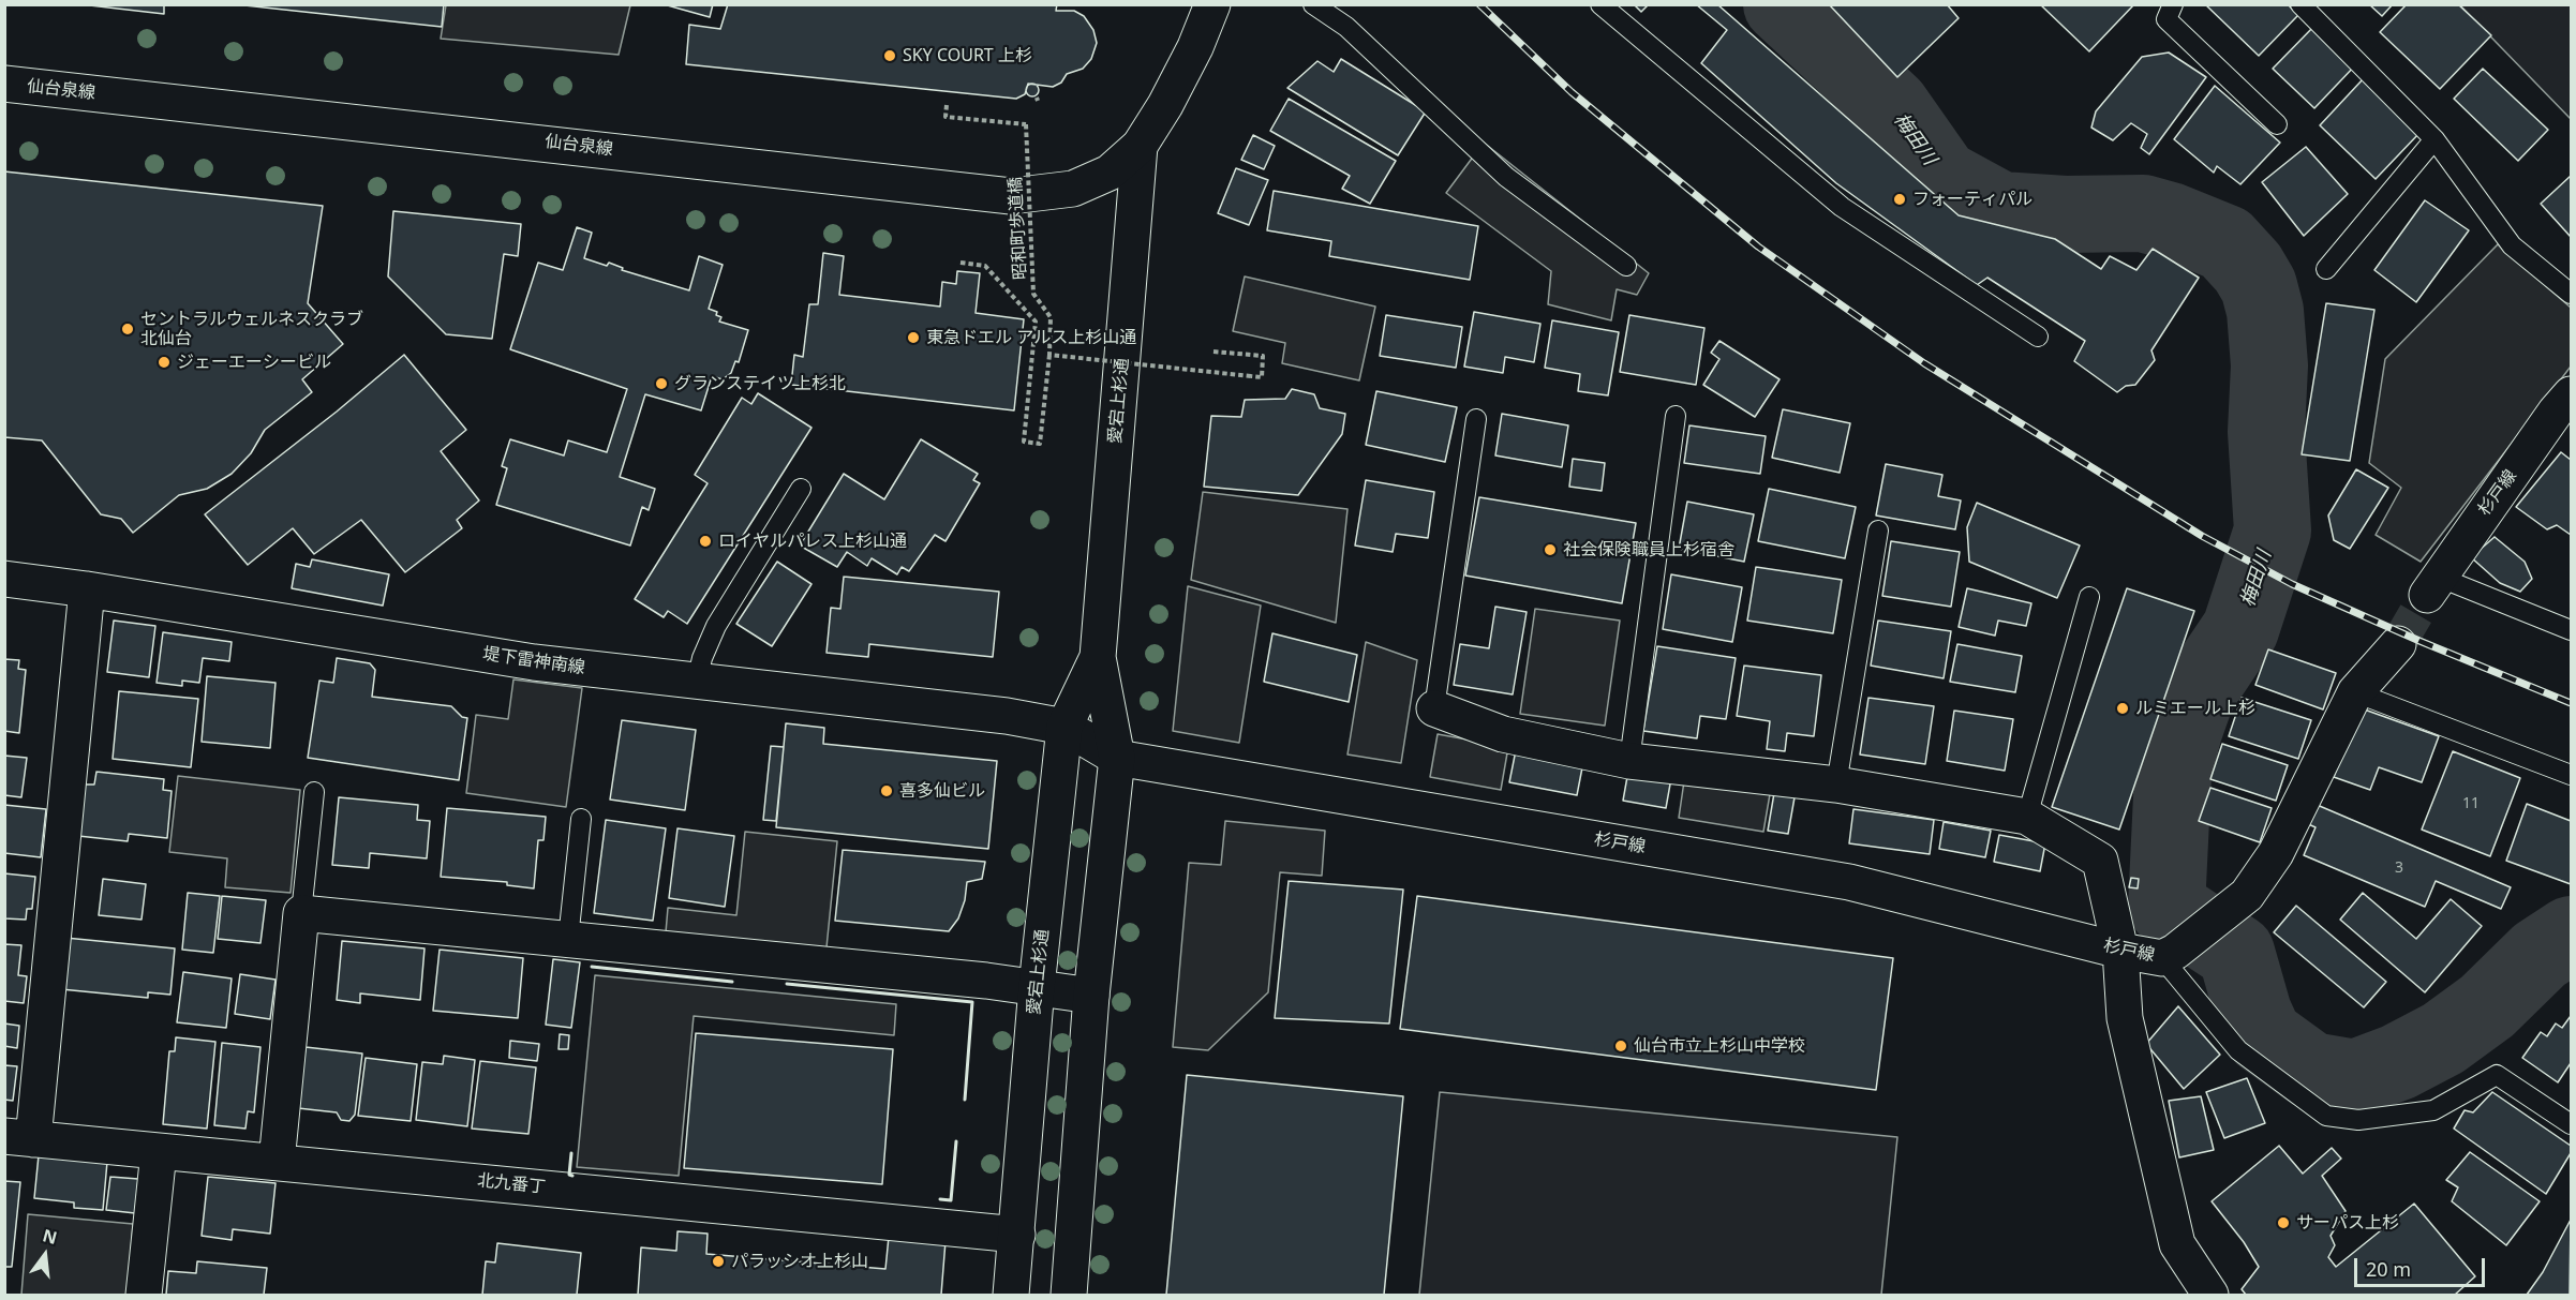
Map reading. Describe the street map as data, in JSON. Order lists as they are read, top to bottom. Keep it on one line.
{"streets":{"street":["仙台泉線","愛宕上杉通","杉戸線","堤下雷神南線","北九番丁"],"path":["昭和町歩道橋"]},"crossings":[["仙台泉線","愛宕上杉通"],["愛宕上杉通","杉戸線"],["愛宕上杉通","堤下雷神南線"],["愛宕上杉通","北九番丁"],["杉戸線","堤下雷神南線"]],"water":["梅田川"],"places":["SKY COURT 上杉","フォーティパル","セントラルウェルネスクラブ 北仙台","東急ドエル アルス上杉山通","ジェーエーシービル","グランステイツ上杉北","ロイヤルパレス上杉山通","社会保険職員上杉宿舎","ルミエール上杉","喜多仙ビル","仙台市立上杉山中学校","サーパス上杉","パラッシオ上杉山"],"house_numbers":["11","3"],"scale_bar":"20 m","north":"top"}
